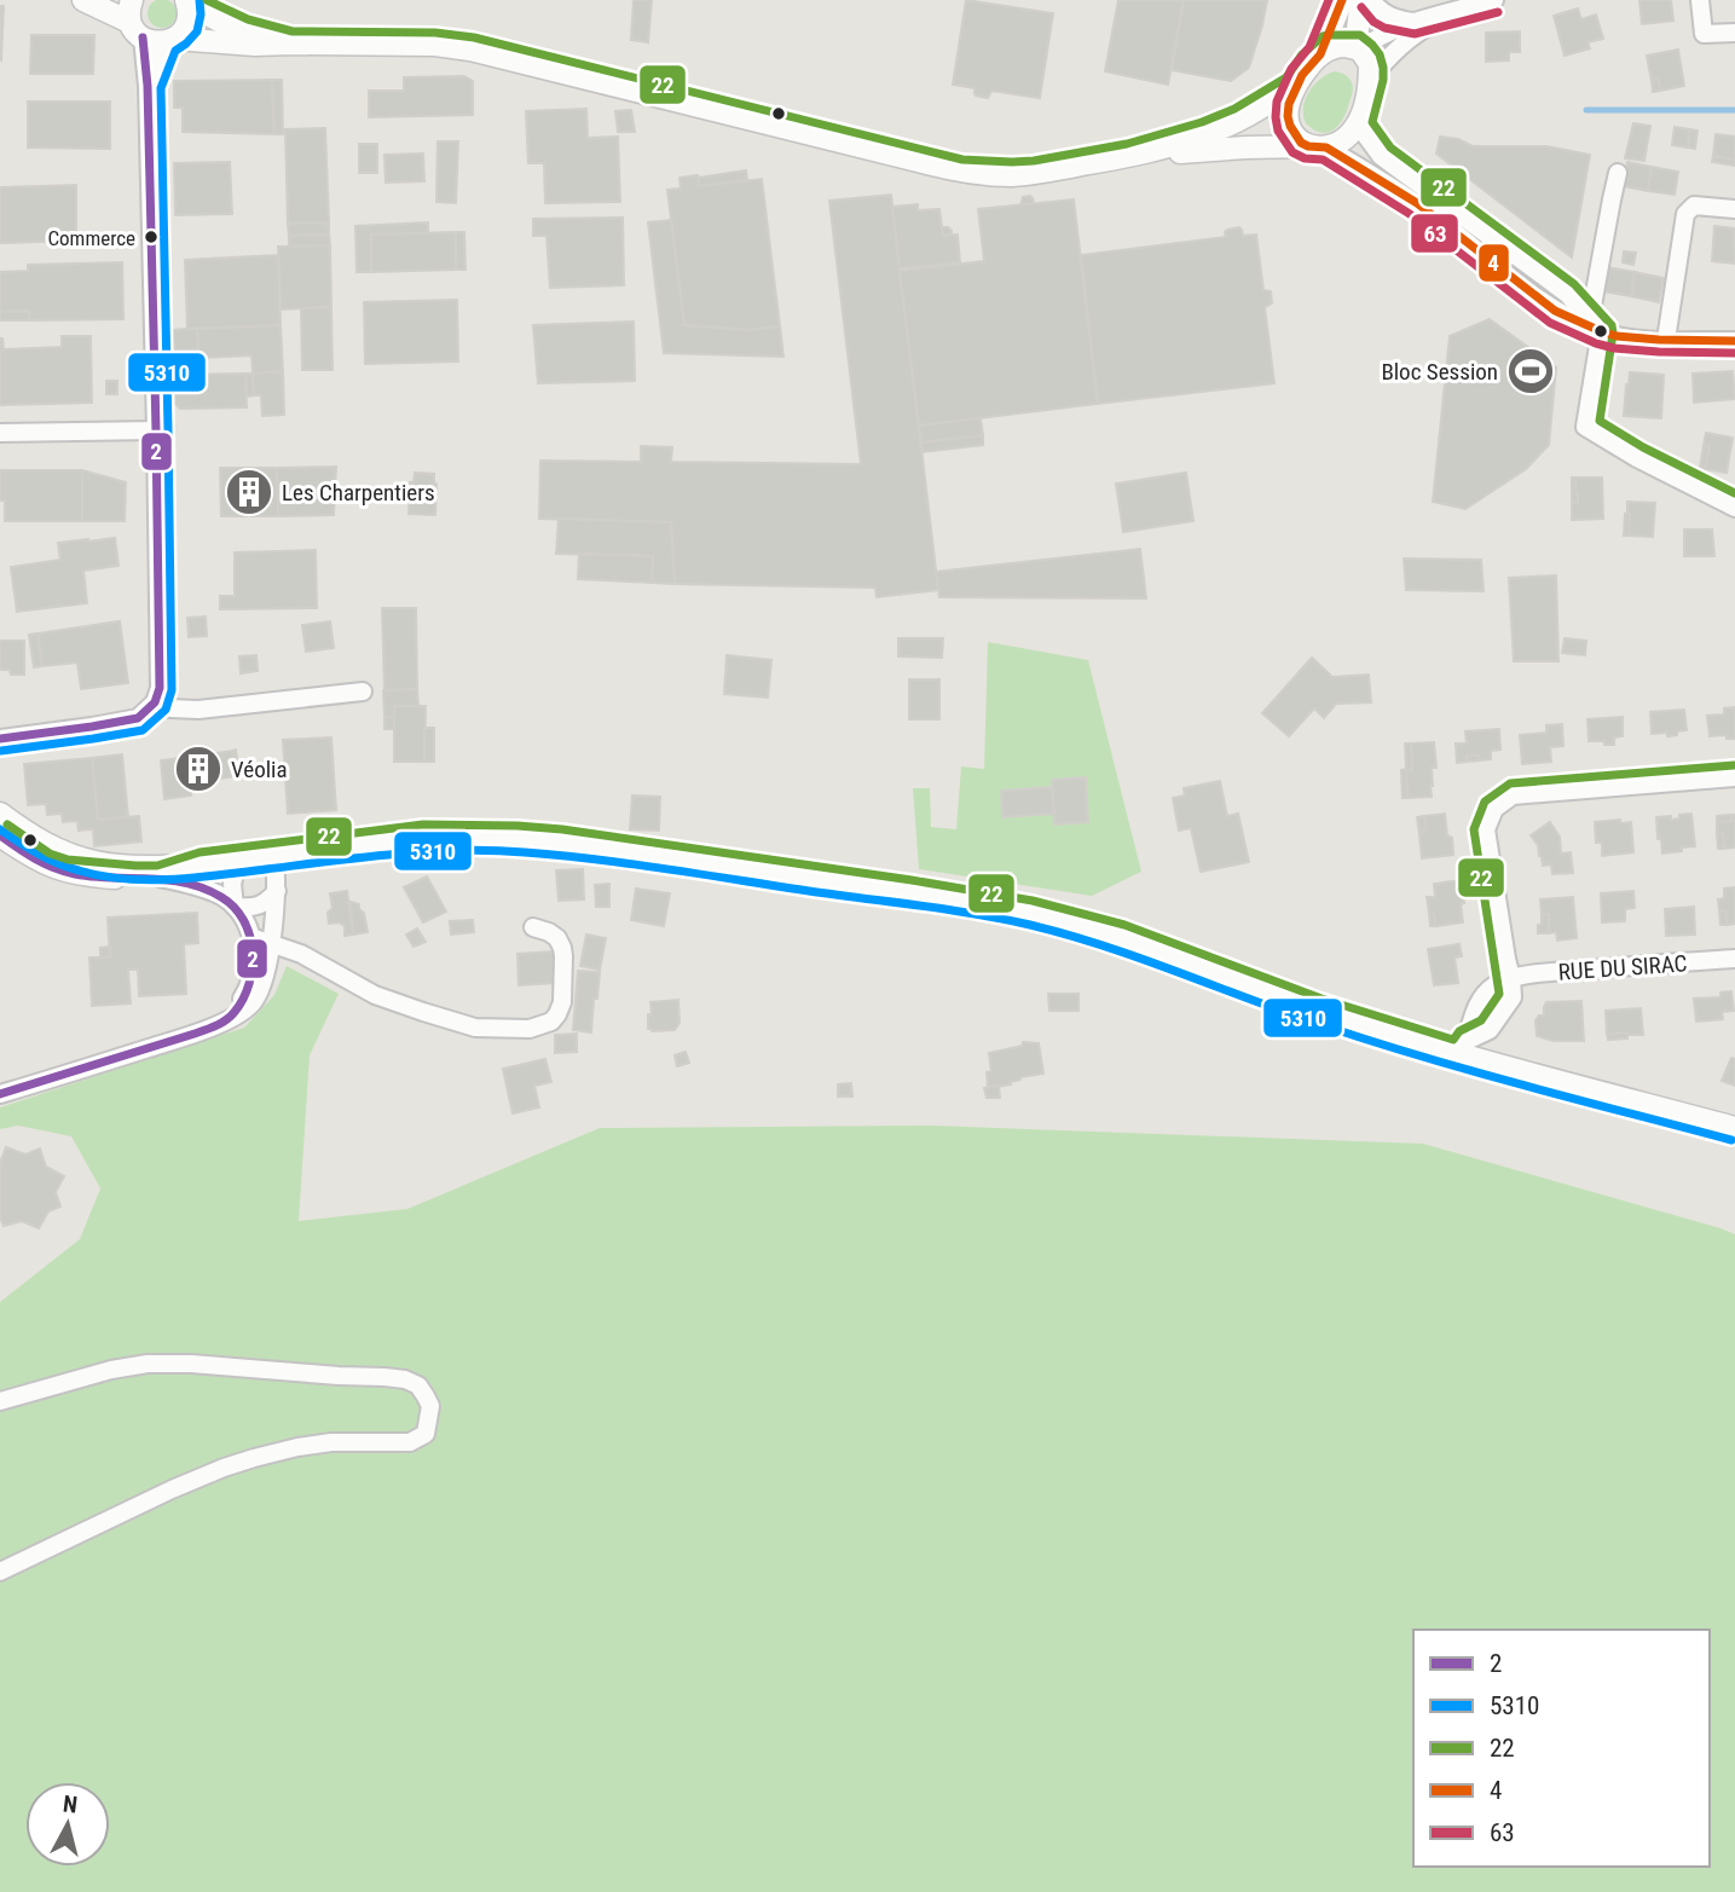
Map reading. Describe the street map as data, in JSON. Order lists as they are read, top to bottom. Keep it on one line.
{"streets":{"street":["RUE DU SIRAC"]},"places":{"other":["Commerce"],"sports":["Bloc Session"],"building":["Les Charpentiers","Véolia"]},"lines":["transit line 5310","transit line 22","transit line 4","transit line 63","transit line 2"],"legend":["2","5310","22","4","63"],"north":"top"}
